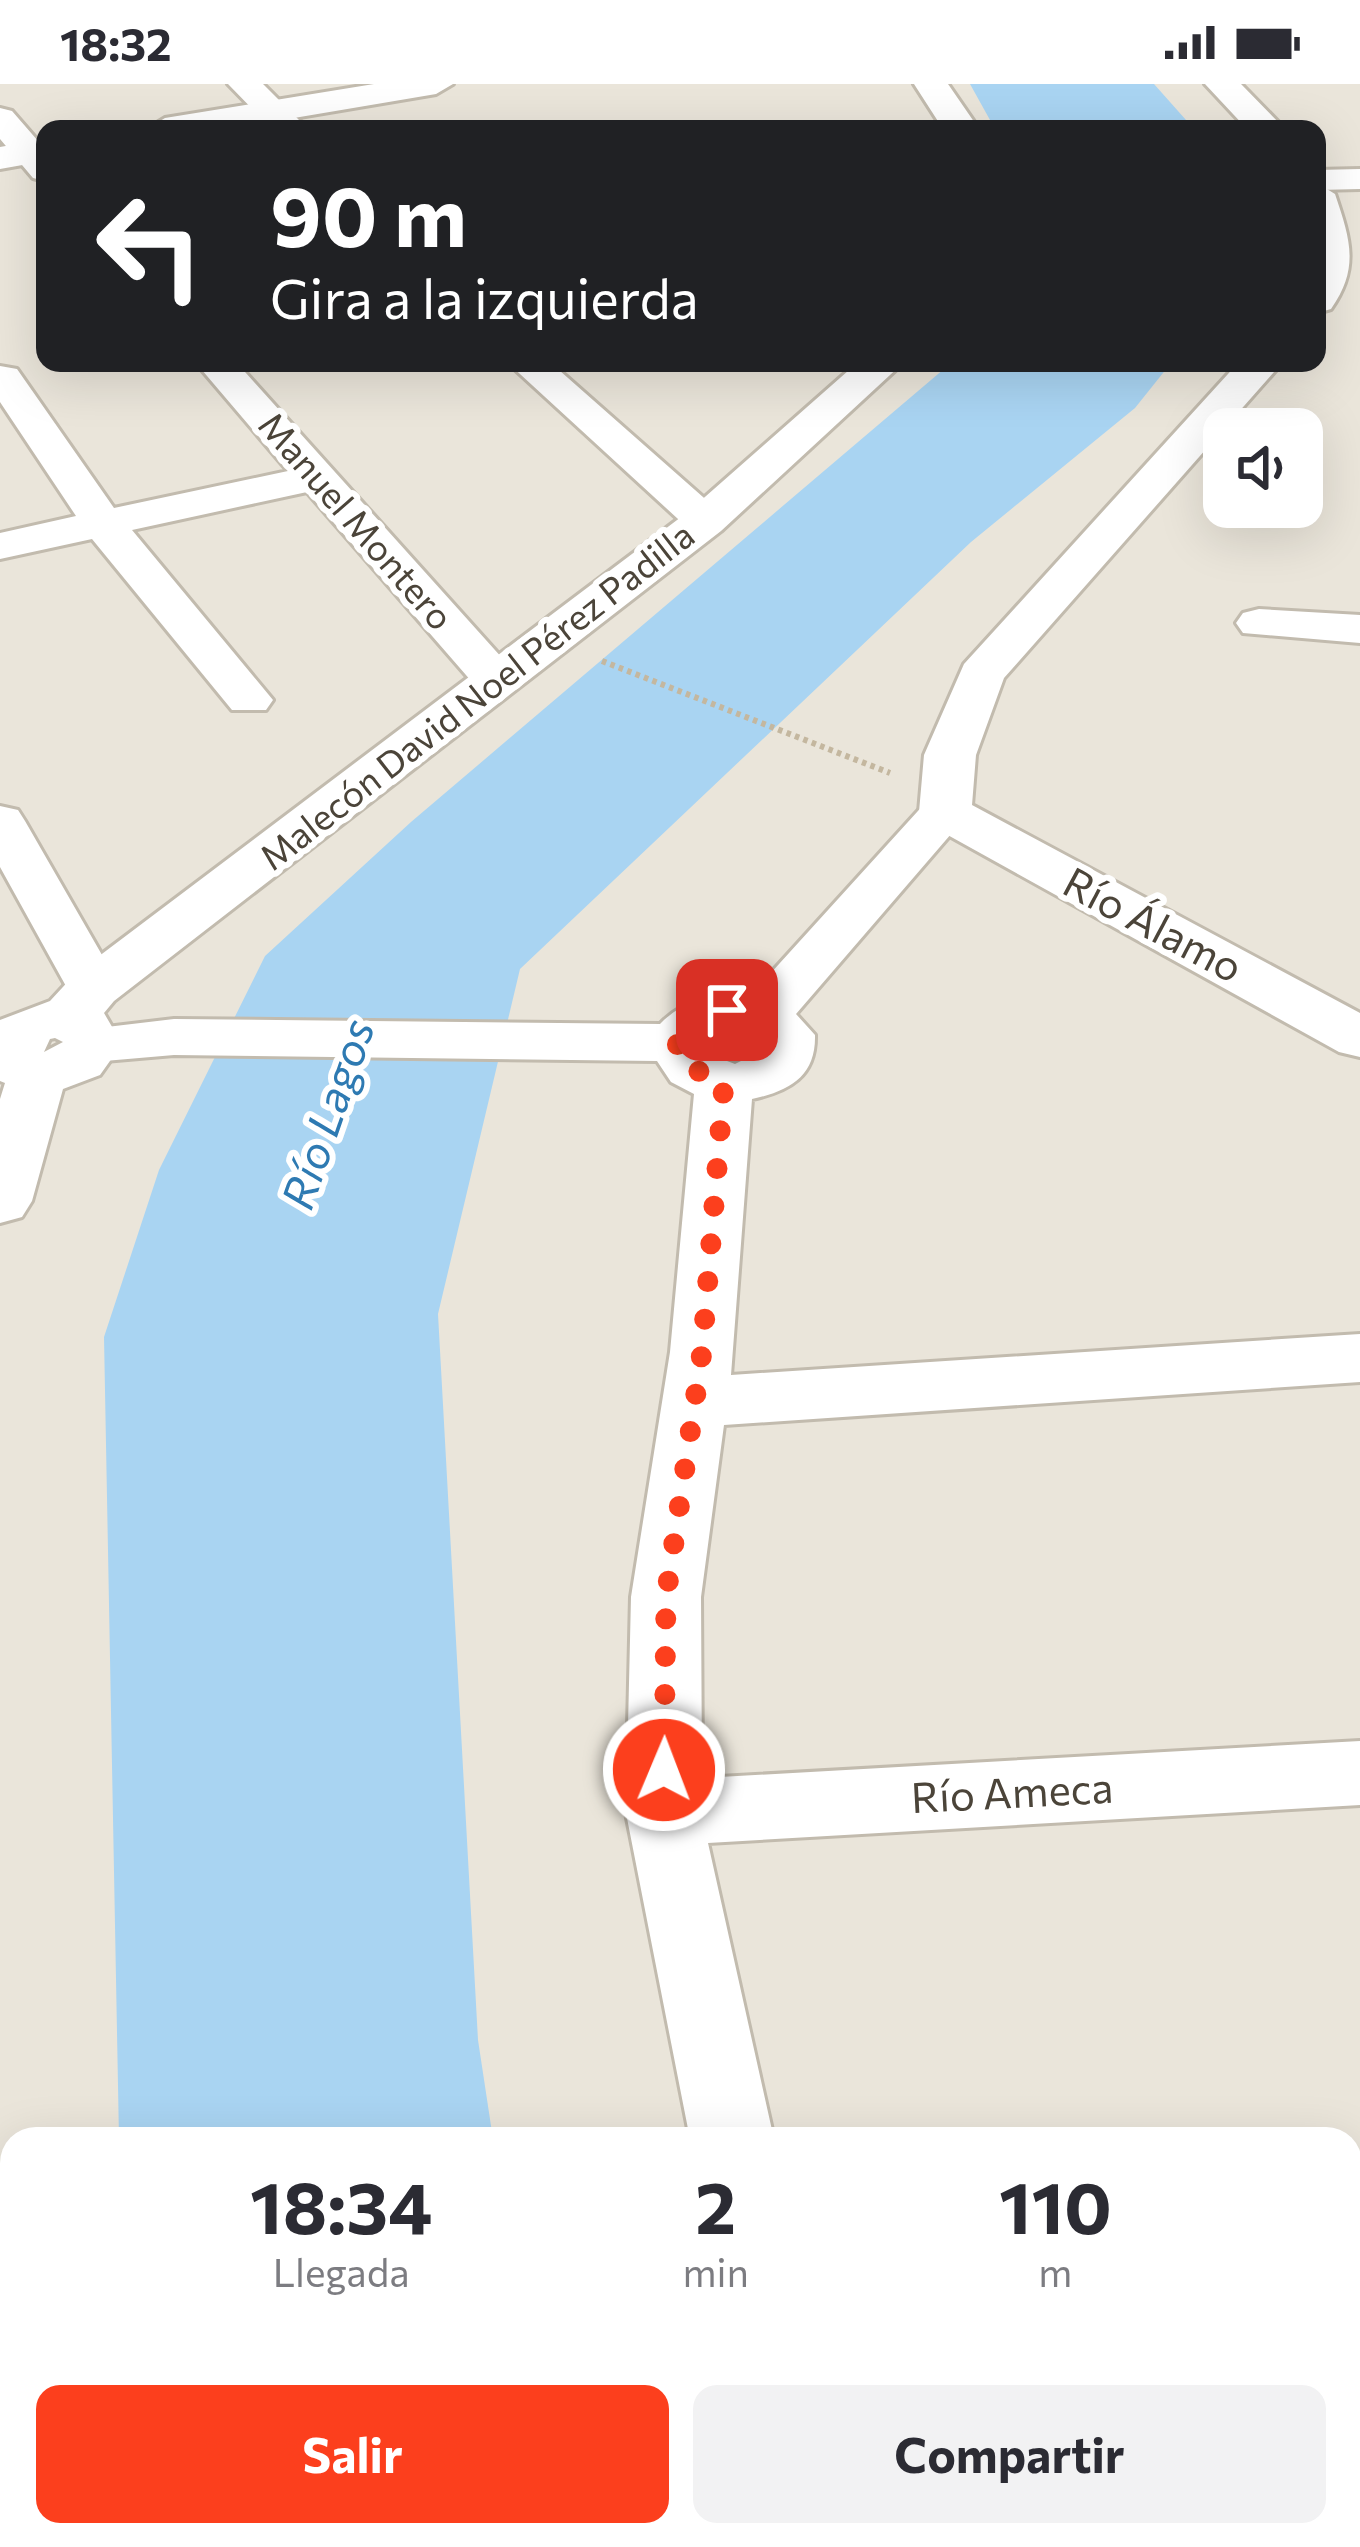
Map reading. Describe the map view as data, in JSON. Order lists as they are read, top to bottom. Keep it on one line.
{"streets":{"street":["Manuel Montero","Malecón David Noel Pérez Padilla","Río Álamo","Río Ameca"]},"crossings":[["Manuel Montero","Malecón David Noel Pérez Padilla"]],"water":["Río Lagos"],"page":{"status":"18:32","turn":["90 m","Gira a la izquierda"],"eta":["18:34","Llegada","2","min","110","m"],"buttons":["Salir","Compartir"]}}
